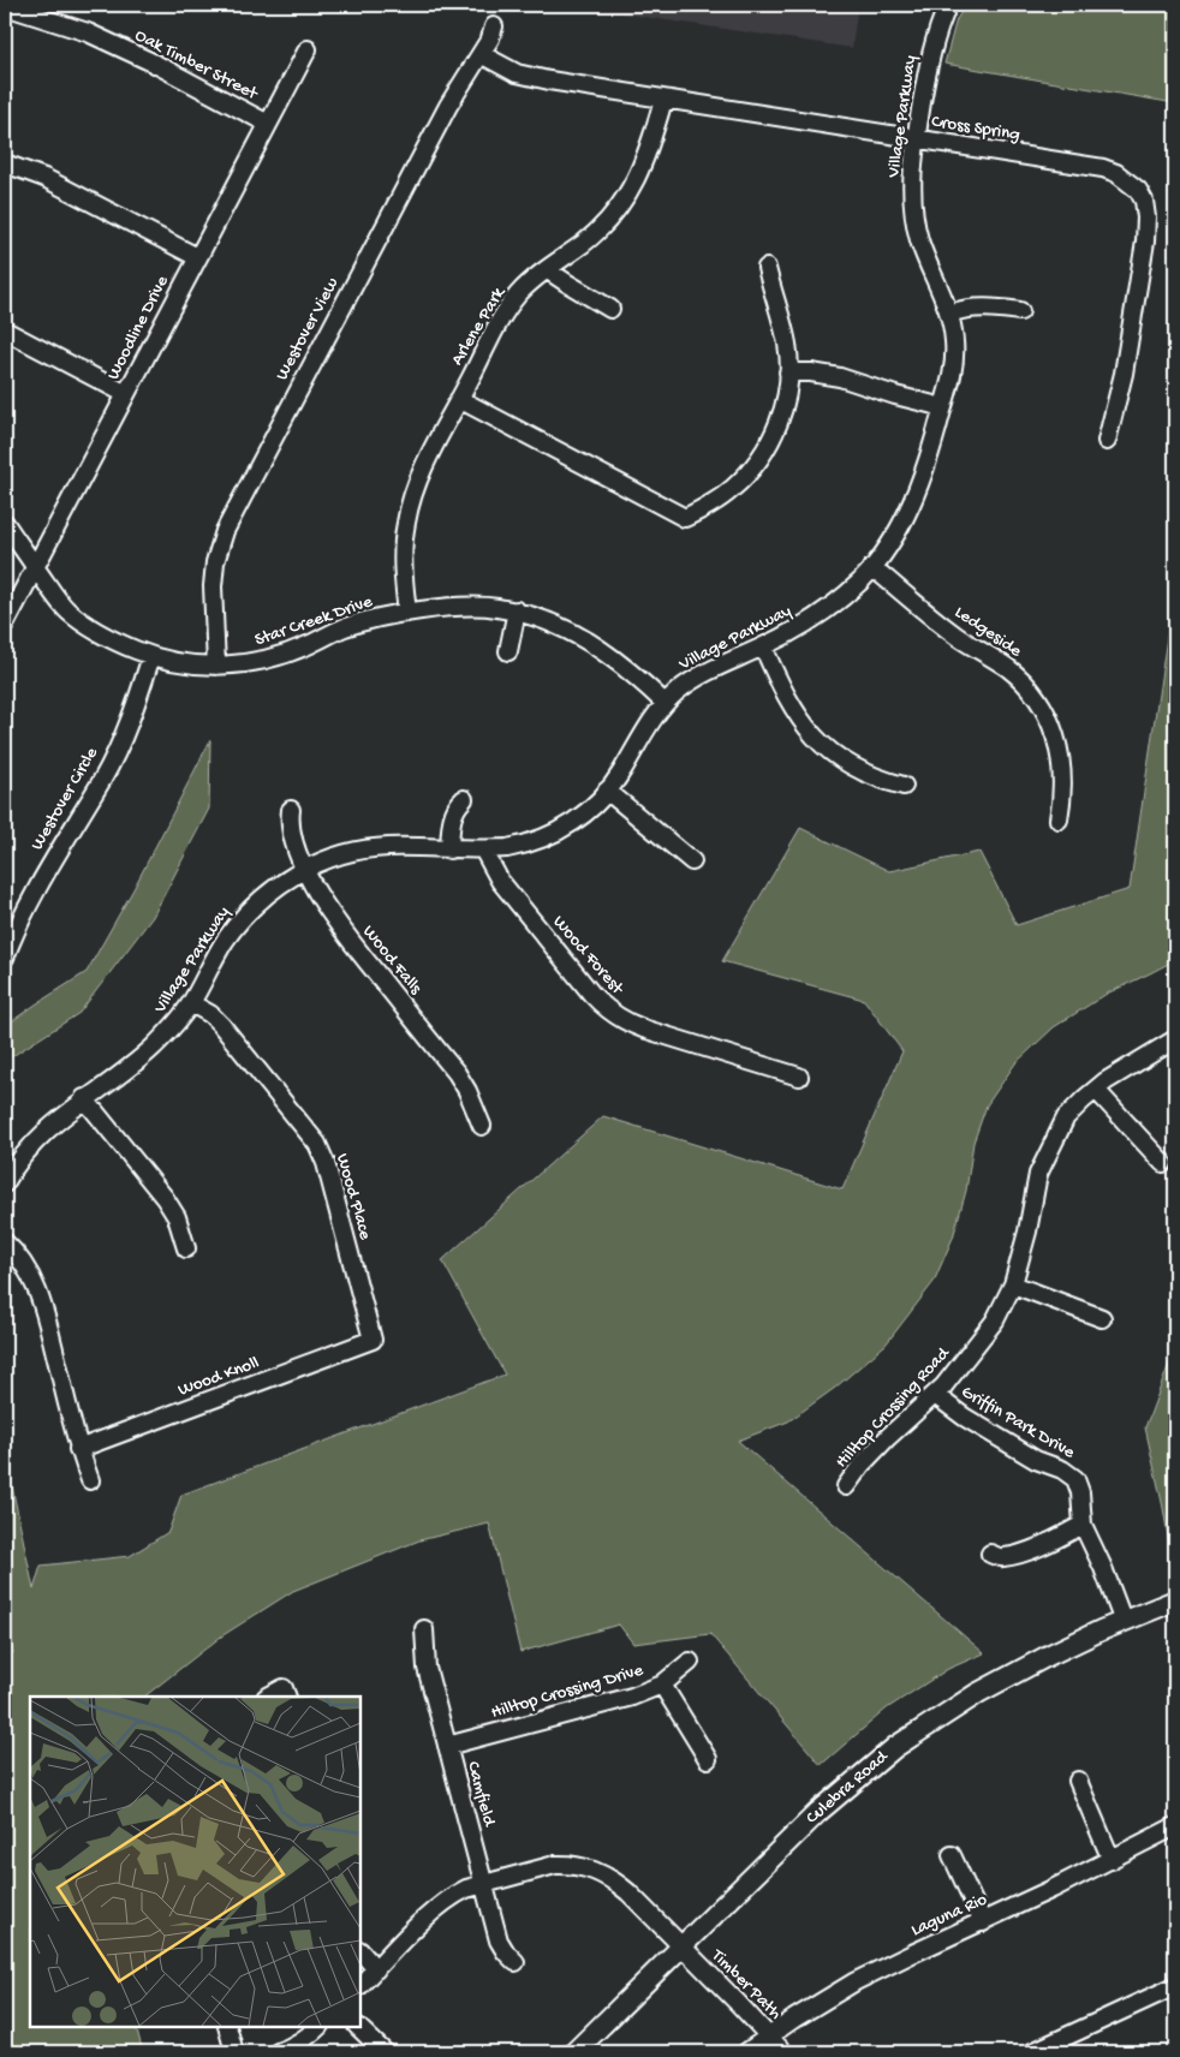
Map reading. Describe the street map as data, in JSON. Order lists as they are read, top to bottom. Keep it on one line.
{"streets":{"main road":["Culebra Road"],"street":["Oak Timber Street","Village Parkway","Cross Spring","Arlene Park","Woodline Drive","Westover View","Star Creek Drive","Ledgeside","Westover Circle","Wood Forest","Wood Falls","Wood Place","Wood Knoll","Hilltop Crossing Road","Griffin Park Drive","Hilltop Crossing Drive","Camfield","Laguna Rio","Timber Path"]},"crossings":[["Oak Timber Street","Woodline Drive"],["Village Parkway","Cross Spring"],["Village Parkway","Star Creek Drive"],["Village Parkway","Ledgeside"],["Village Parkway","Wood Forest"],["Village Parkway","Wood Falls"],["Village Parkway","Wood Place"],["Cross Spring","Arlene Park"],["Cross Spring","Westover View"],["Arlene Park","Star Creek Drive"],["Woodline Drive","Star Creek Drive"],["Westover View","Star Creek Drive"],["Star Creek Drive","Westover Circle"],["Wood Place","Wood Knoll"],["Hilltop Crossing Road","Griffin Park Drive"],["Griffin Park Drive","Culebra Road"],["Hilltop Crossing Drive","Camfield"],["Culebra Road","Timber Path"],["Camfield","Timber Path"],["Laguna Rio","Timber Path"]]}
